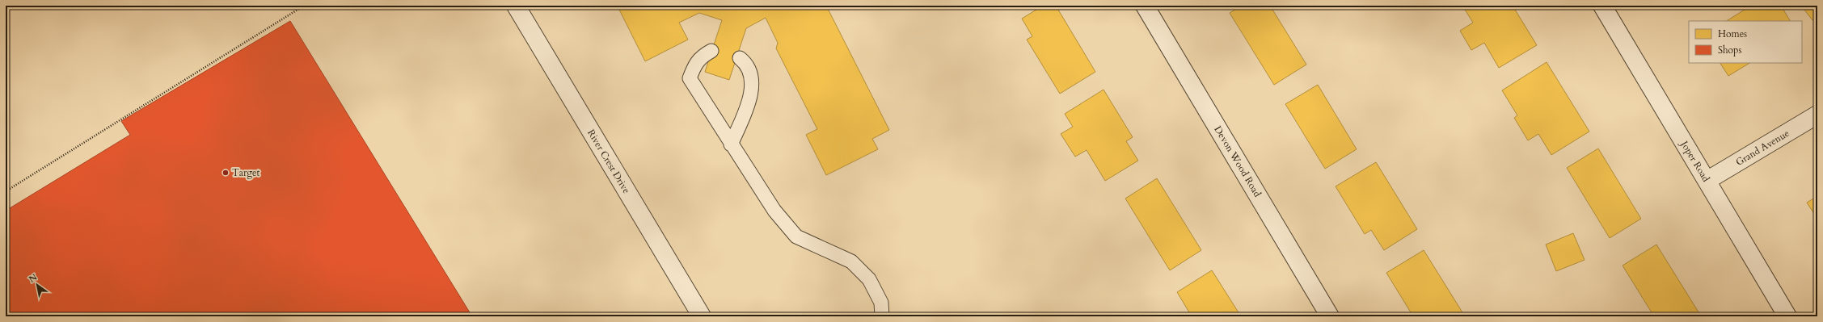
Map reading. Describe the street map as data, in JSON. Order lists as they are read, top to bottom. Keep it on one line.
{"streets":{"street":["Grand Avenue","River Crest Drive","Devon Wood Road","Joper Road"]},"crossings":[["Grand Avenue","Joper Road"]],"places":["Target"],"legend":["Homes","Shops"],"north":"top left"}
